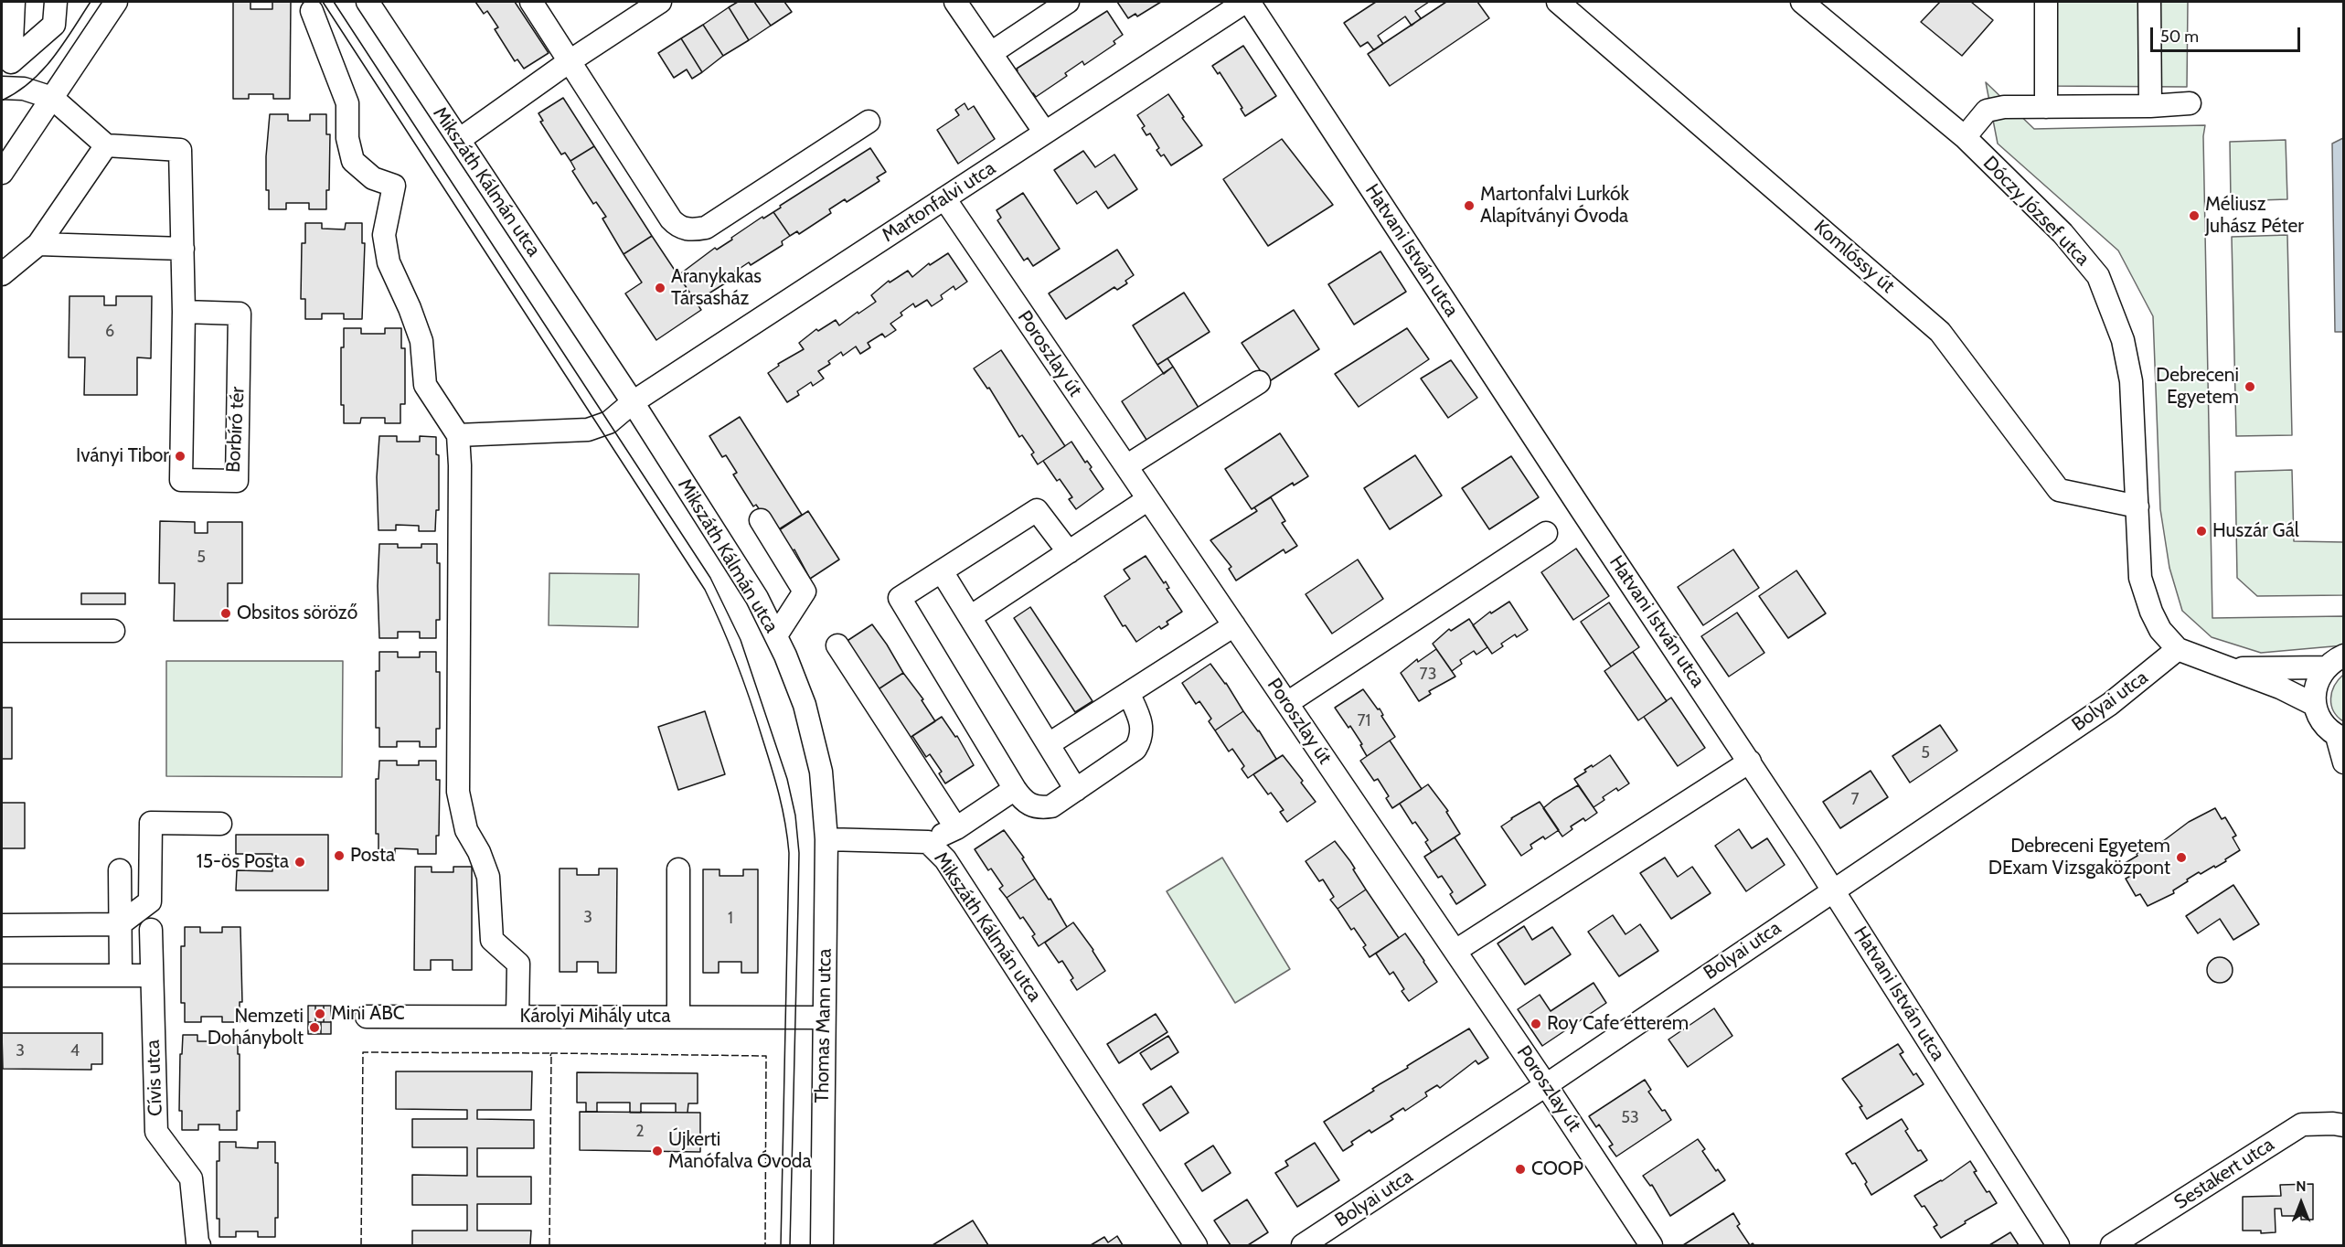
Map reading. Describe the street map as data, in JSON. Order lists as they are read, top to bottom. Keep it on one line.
{"streets":{"street":["Mikszáth Kálmán utca","Martonfalvi utca","Dóczy József utca","Hatvani István utca","Komlóssy út","Poroszlay út","Borbíró tér","Bolyai utca","Károlyi Mihály utca","Thomas Mann utca","Cívis utca","Sestakert utca"]},"crossings":[["Mikszáth Kálmán utca","Martonfalvi utca"],["Mikszáth Kálmán utca","Thomas Mann utca"],["Martonfalvi utca","Hatvani István utca"],["Martonfalvi utca","Poroszlay út"],["Dóczy József utca","Komlóssy út"],["Dóczy József utca","Bolyai utca"],["Hatvani István utca","Bolyai utca"],["Poroszlay út","Bolyai utca"],["Károlyi Mihály utca","Thomas Mann utca"]],"places":["Martonfalvi Lurkók Alapítványi Óvoda","Méliusz Juhász Péter","Aranykakas Társasház","Debreceni Egyetem","Iványi Tibor","Huszár Gál","Obsitos söröző","Posta","Debreceni Egyetem DExam Vizsgaközpont","15-ös Posta","Mini ABC","Roy Cafe étterem","Nemzeti Dohánybolt","Újkerti Manófalva Óvoda","COOP"],"house_numbers":["6","5","73","71","5","7","3","1","3","4","53","2"],"scale_bar":"50 m","north":"top"}
